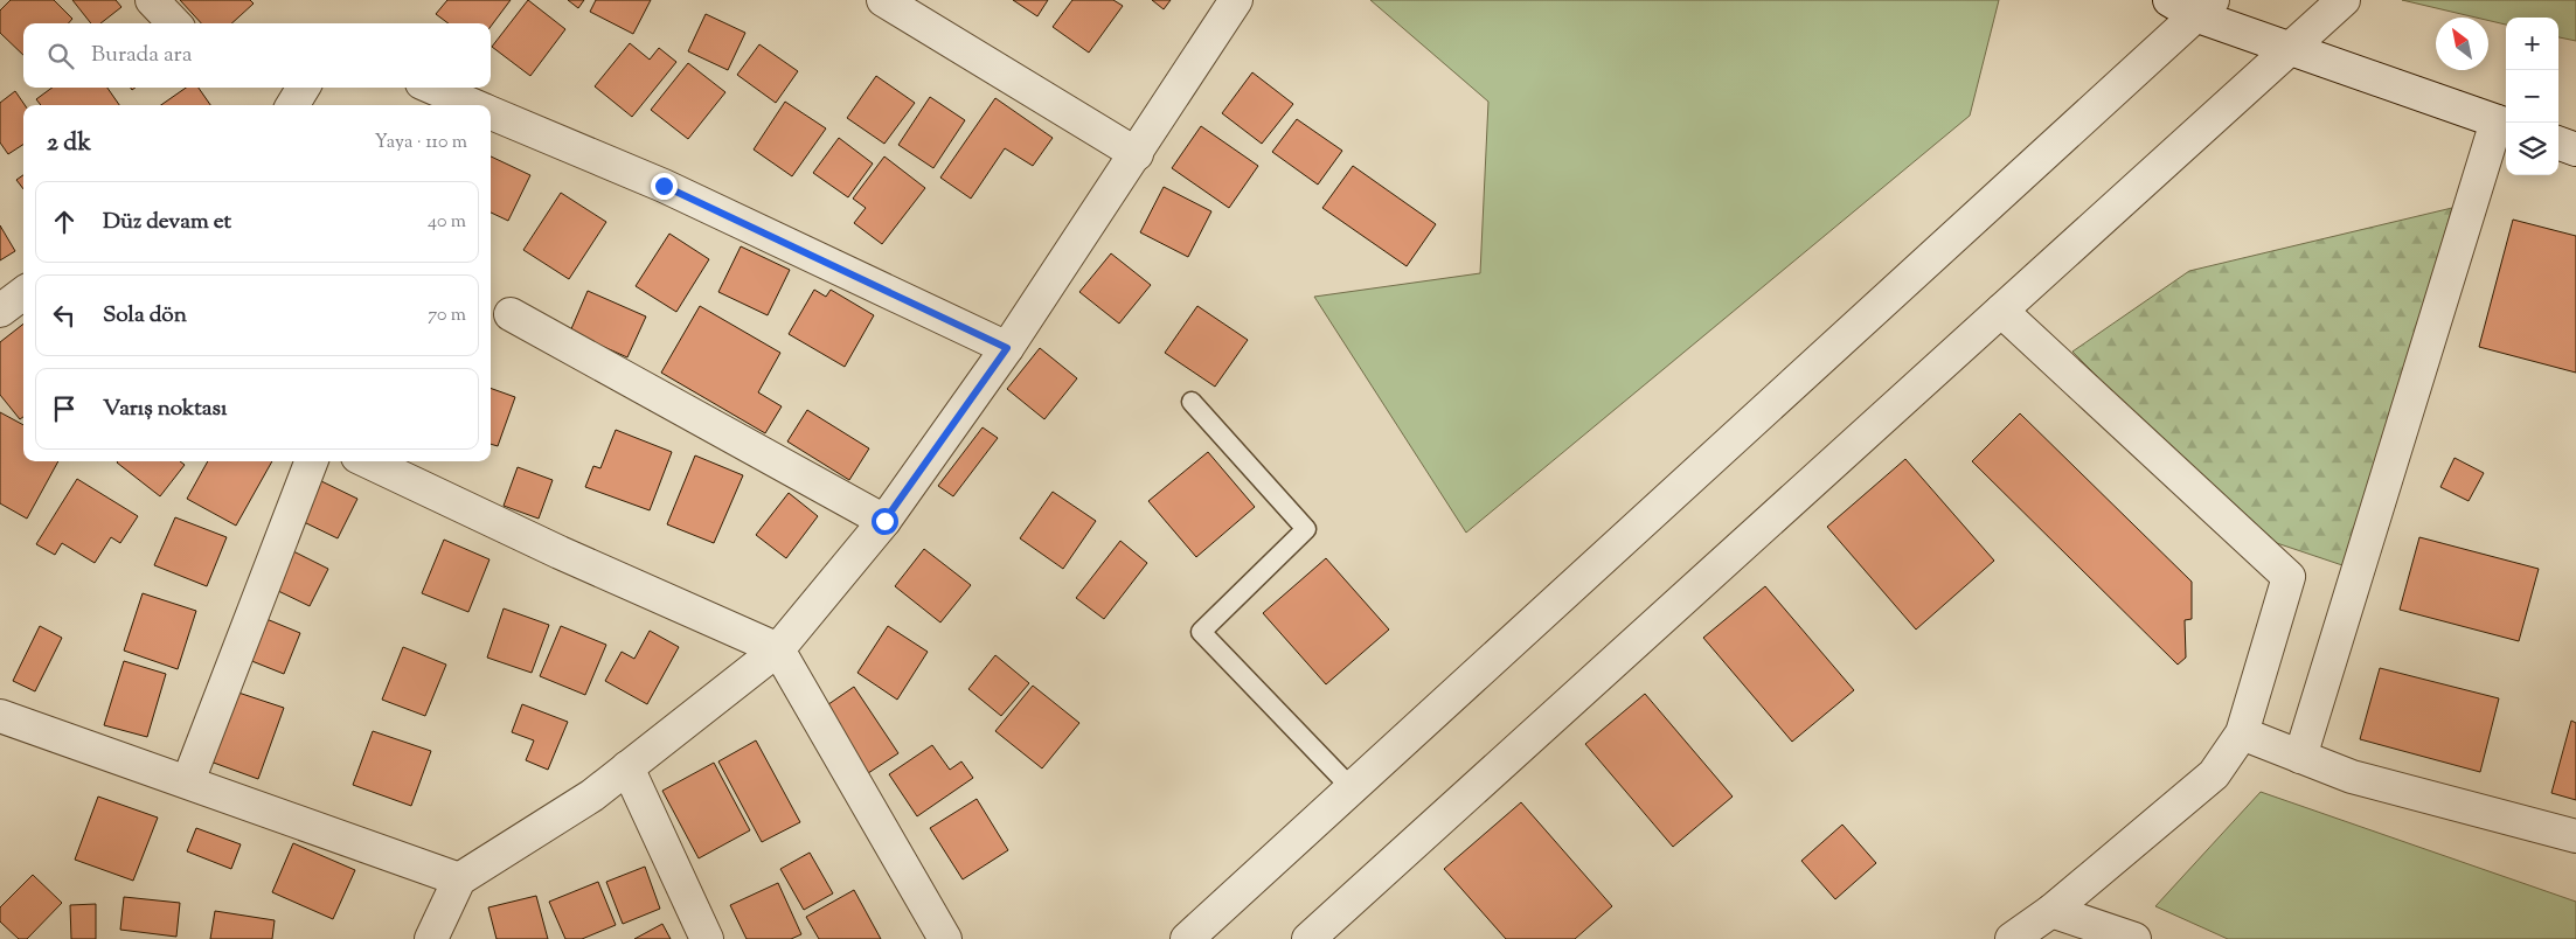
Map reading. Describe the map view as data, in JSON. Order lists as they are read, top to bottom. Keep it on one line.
{"north":"top left","page":{"map_buttons":["+","−"],"search":"Burada ara","heading":["2 dk","Yaya · 110 m"],"list":[["Düz devam et","40 m"],["Sola dön","70 m"],"Varış noktası"]}}
